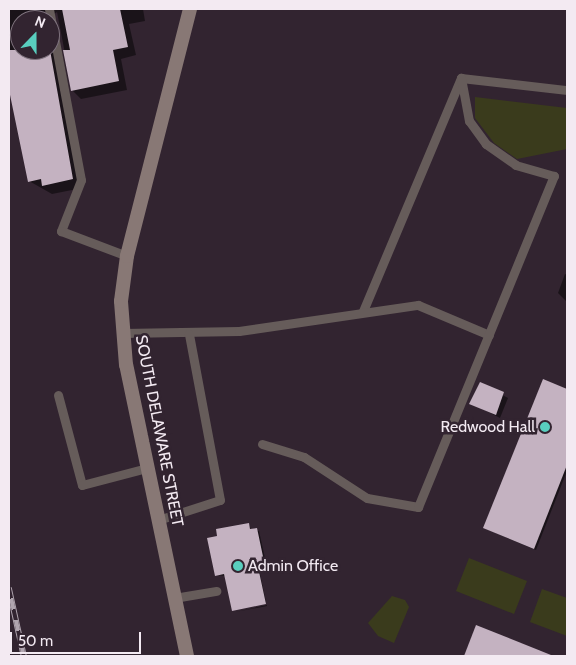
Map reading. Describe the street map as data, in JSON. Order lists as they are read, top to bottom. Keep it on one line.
{"streets":{"main road":["SOUTH DELAWARE STREET"]},"places":["Redwood Hall","Admin Office"],"scale_bar":"50 m","north":"top"}
